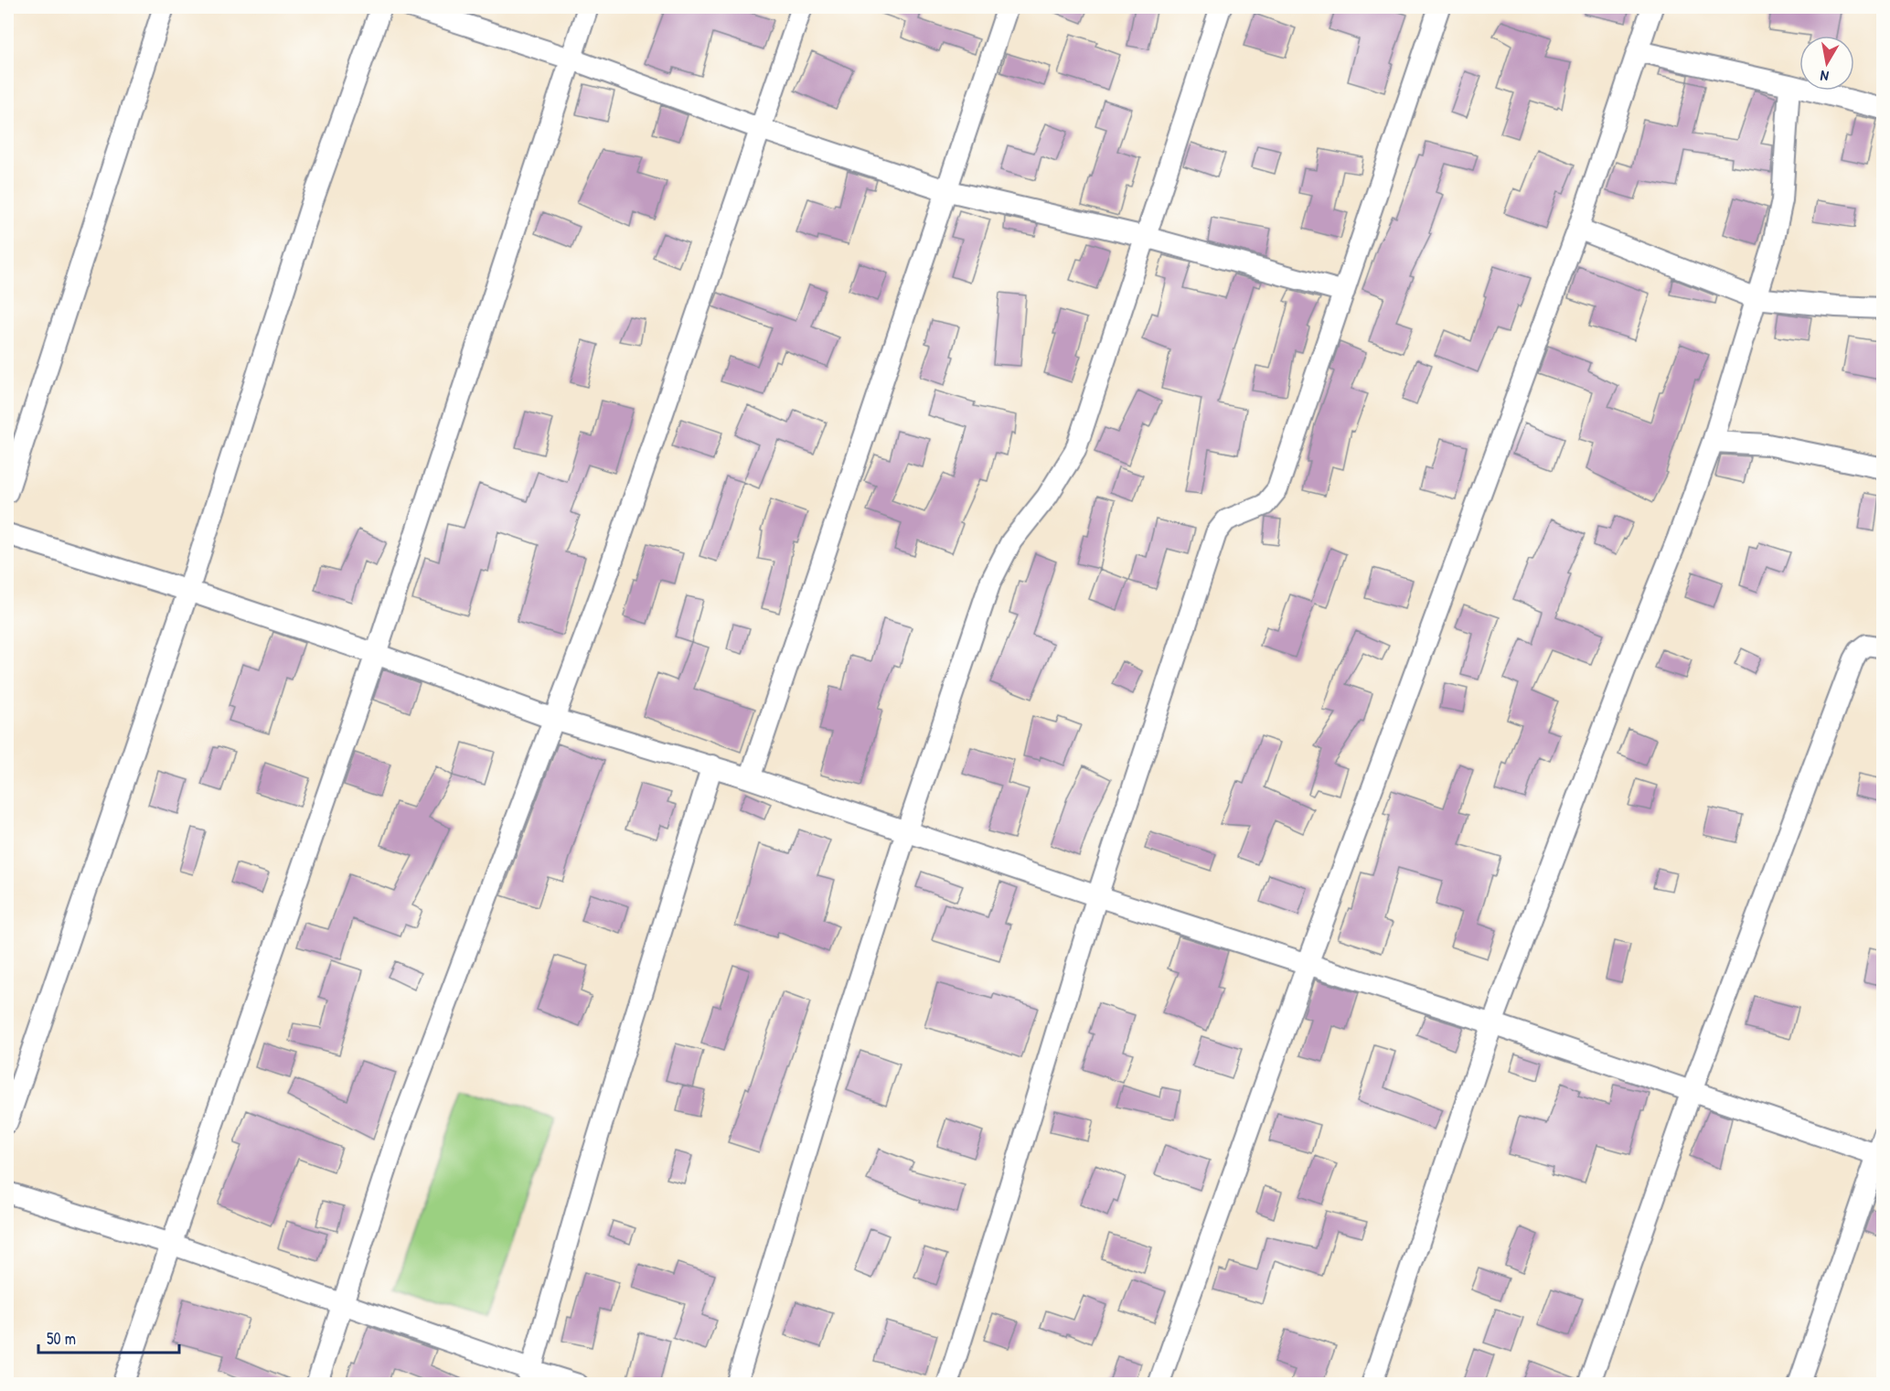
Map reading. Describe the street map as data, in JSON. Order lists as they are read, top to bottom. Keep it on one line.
{"scale_bar":"50 m","north":"bottom"}
